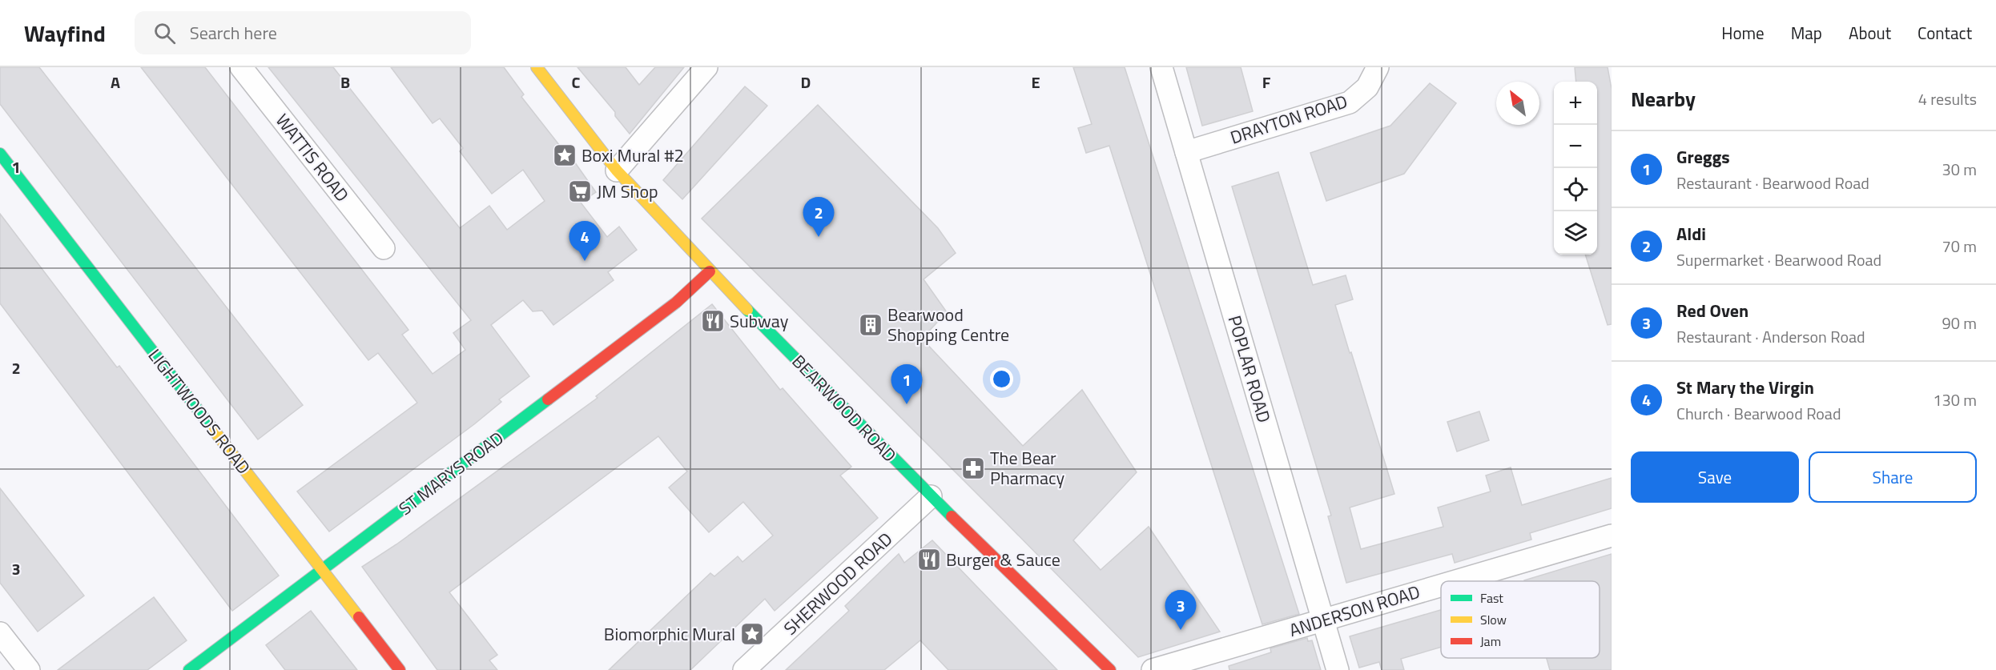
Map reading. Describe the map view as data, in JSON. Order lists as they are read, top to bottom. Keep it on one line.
{"streets":{"street":["DRAYTON ROAD","WATTIS ROAD","POPLAR ROAD","BEARWOOD ROAD","LIGHTWOODS ROAD","ST MARYS ROAD","SHERWOOD ROAD","ANDERSON ROAD"]},"crossings":[["DRAYTON ROAD","POPLAR ROAD"],["POPLAR ROAD","ANDERSON ROAD"],["BEARWOOD ROAD","ST MARYS ROAD"],["BEARWOOD ROAD","SHERWOOD ROAD"],["LIGHTWOODS ROAD","ST MARYS ROAD"]],"places":{"place":["Boxi Mural #2","Biomorphic Mural"],"supermarket":["JM Shop"],"restaurant":["Subway","Burger & Sauce"],"building":["Bearwood Shopping Centre"],"pharmacy":["The Bear Pharmacy"]},"legend":["Fast","Slow","Jam"],"north":"top left","page":{"header":"Wayfind","search":"Search here","nav":["Home","Map","About","Contact"],"heading":["Nearby","4 results"],"map_buttons":["+","−"],"list":[{"mark":"1","name":"Greggs","note":"Restaurant · Bearwood Road","value":"30 m"},{"mark":"2","name":"Aldi","note":"Supermarket · Bearwood Road","value":"70 m"},{"mark":"3","name":"Red Oven","note":"Restaurant · Anderson Road","value":"90 m"},{"mark":"4","name":"St Mary the Virgin","note":"Church · Bearwood Road","value":"130 m"}],"pins":["2","4","1","3"],"buttons":["Save","Share"]},"grid":{"columns":["A","B","C","D","E","F"],"rows":["1","2","3"]}}
